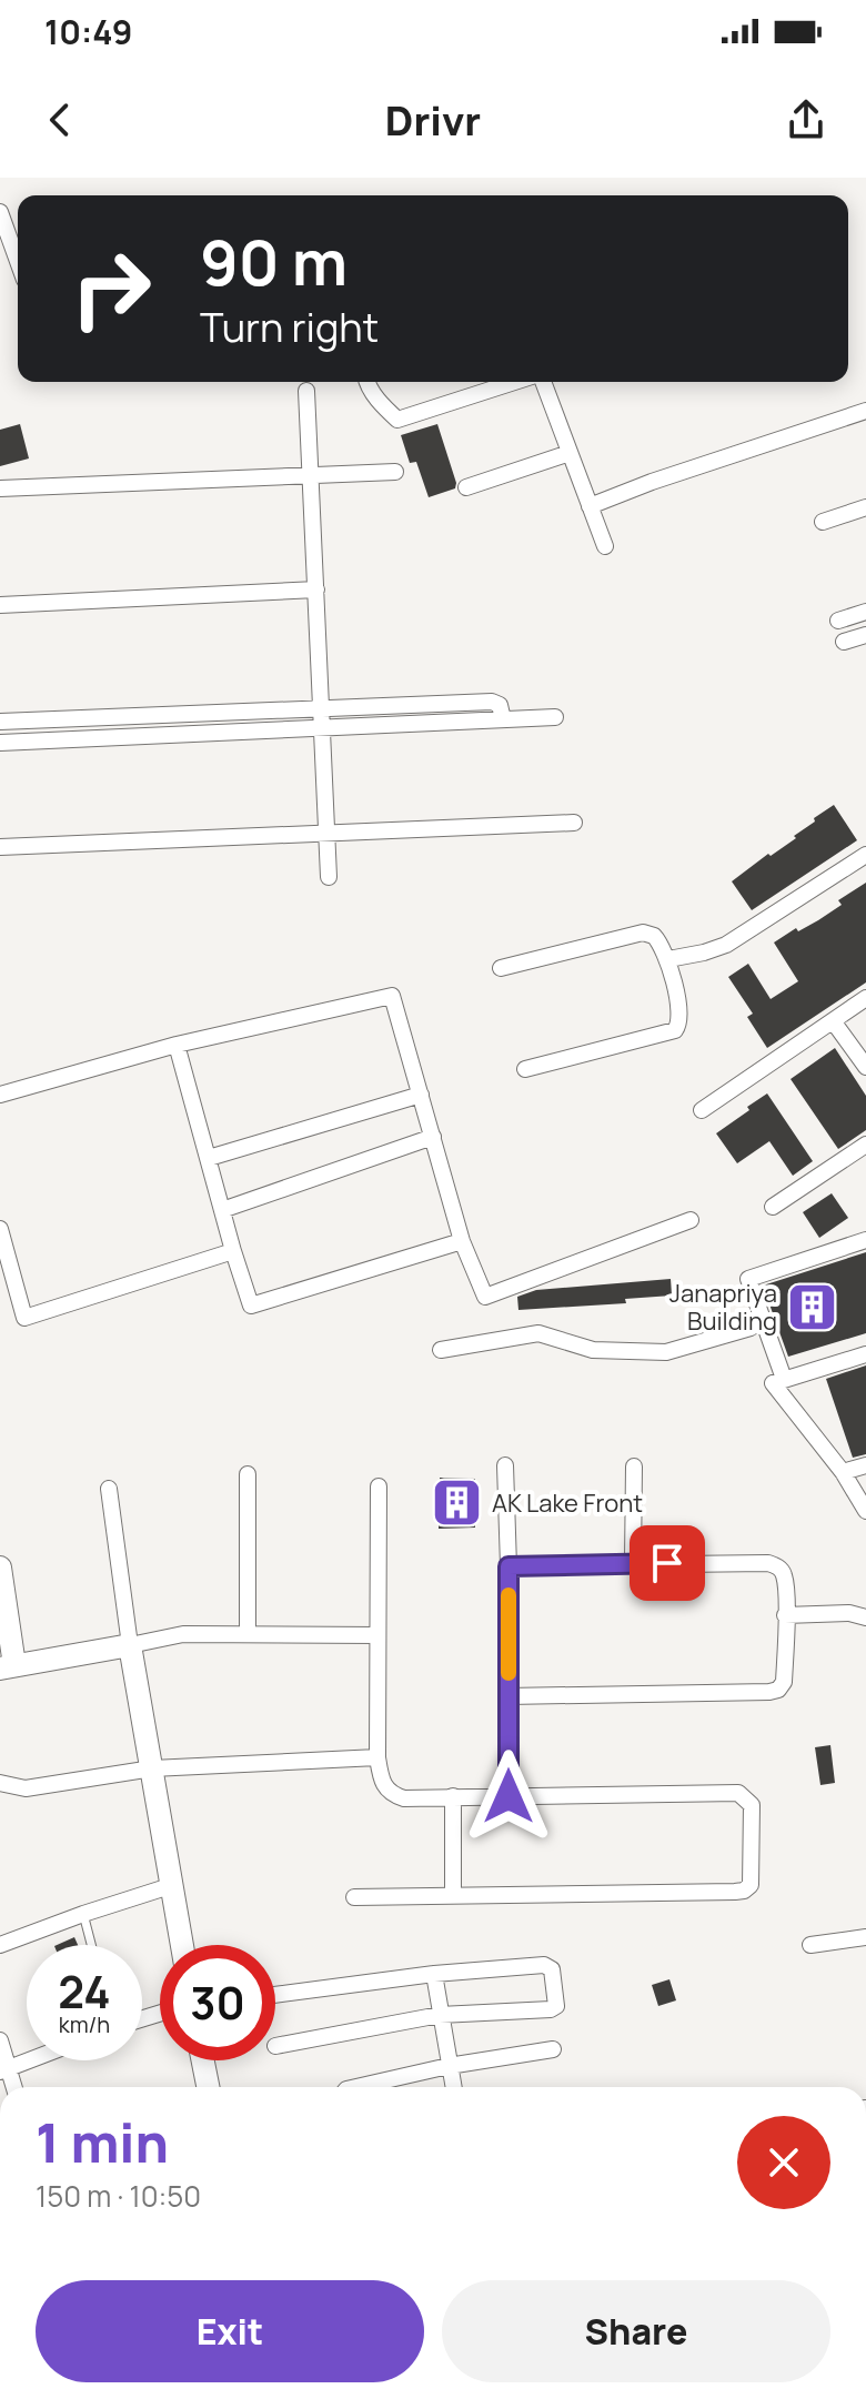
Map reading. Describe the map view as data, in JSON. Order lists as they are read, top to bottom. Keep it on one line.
{"places":{"building":["Janapriya Building","AK Lake Front"]},"page":{"status":"10:49","header":"Drivr","turn":["90 m","Turn right"],"speed":"24 km/h","limit":"30","heading":["1 min","150 m · 10:50"],"buttons":["Exit","Share"]}}
